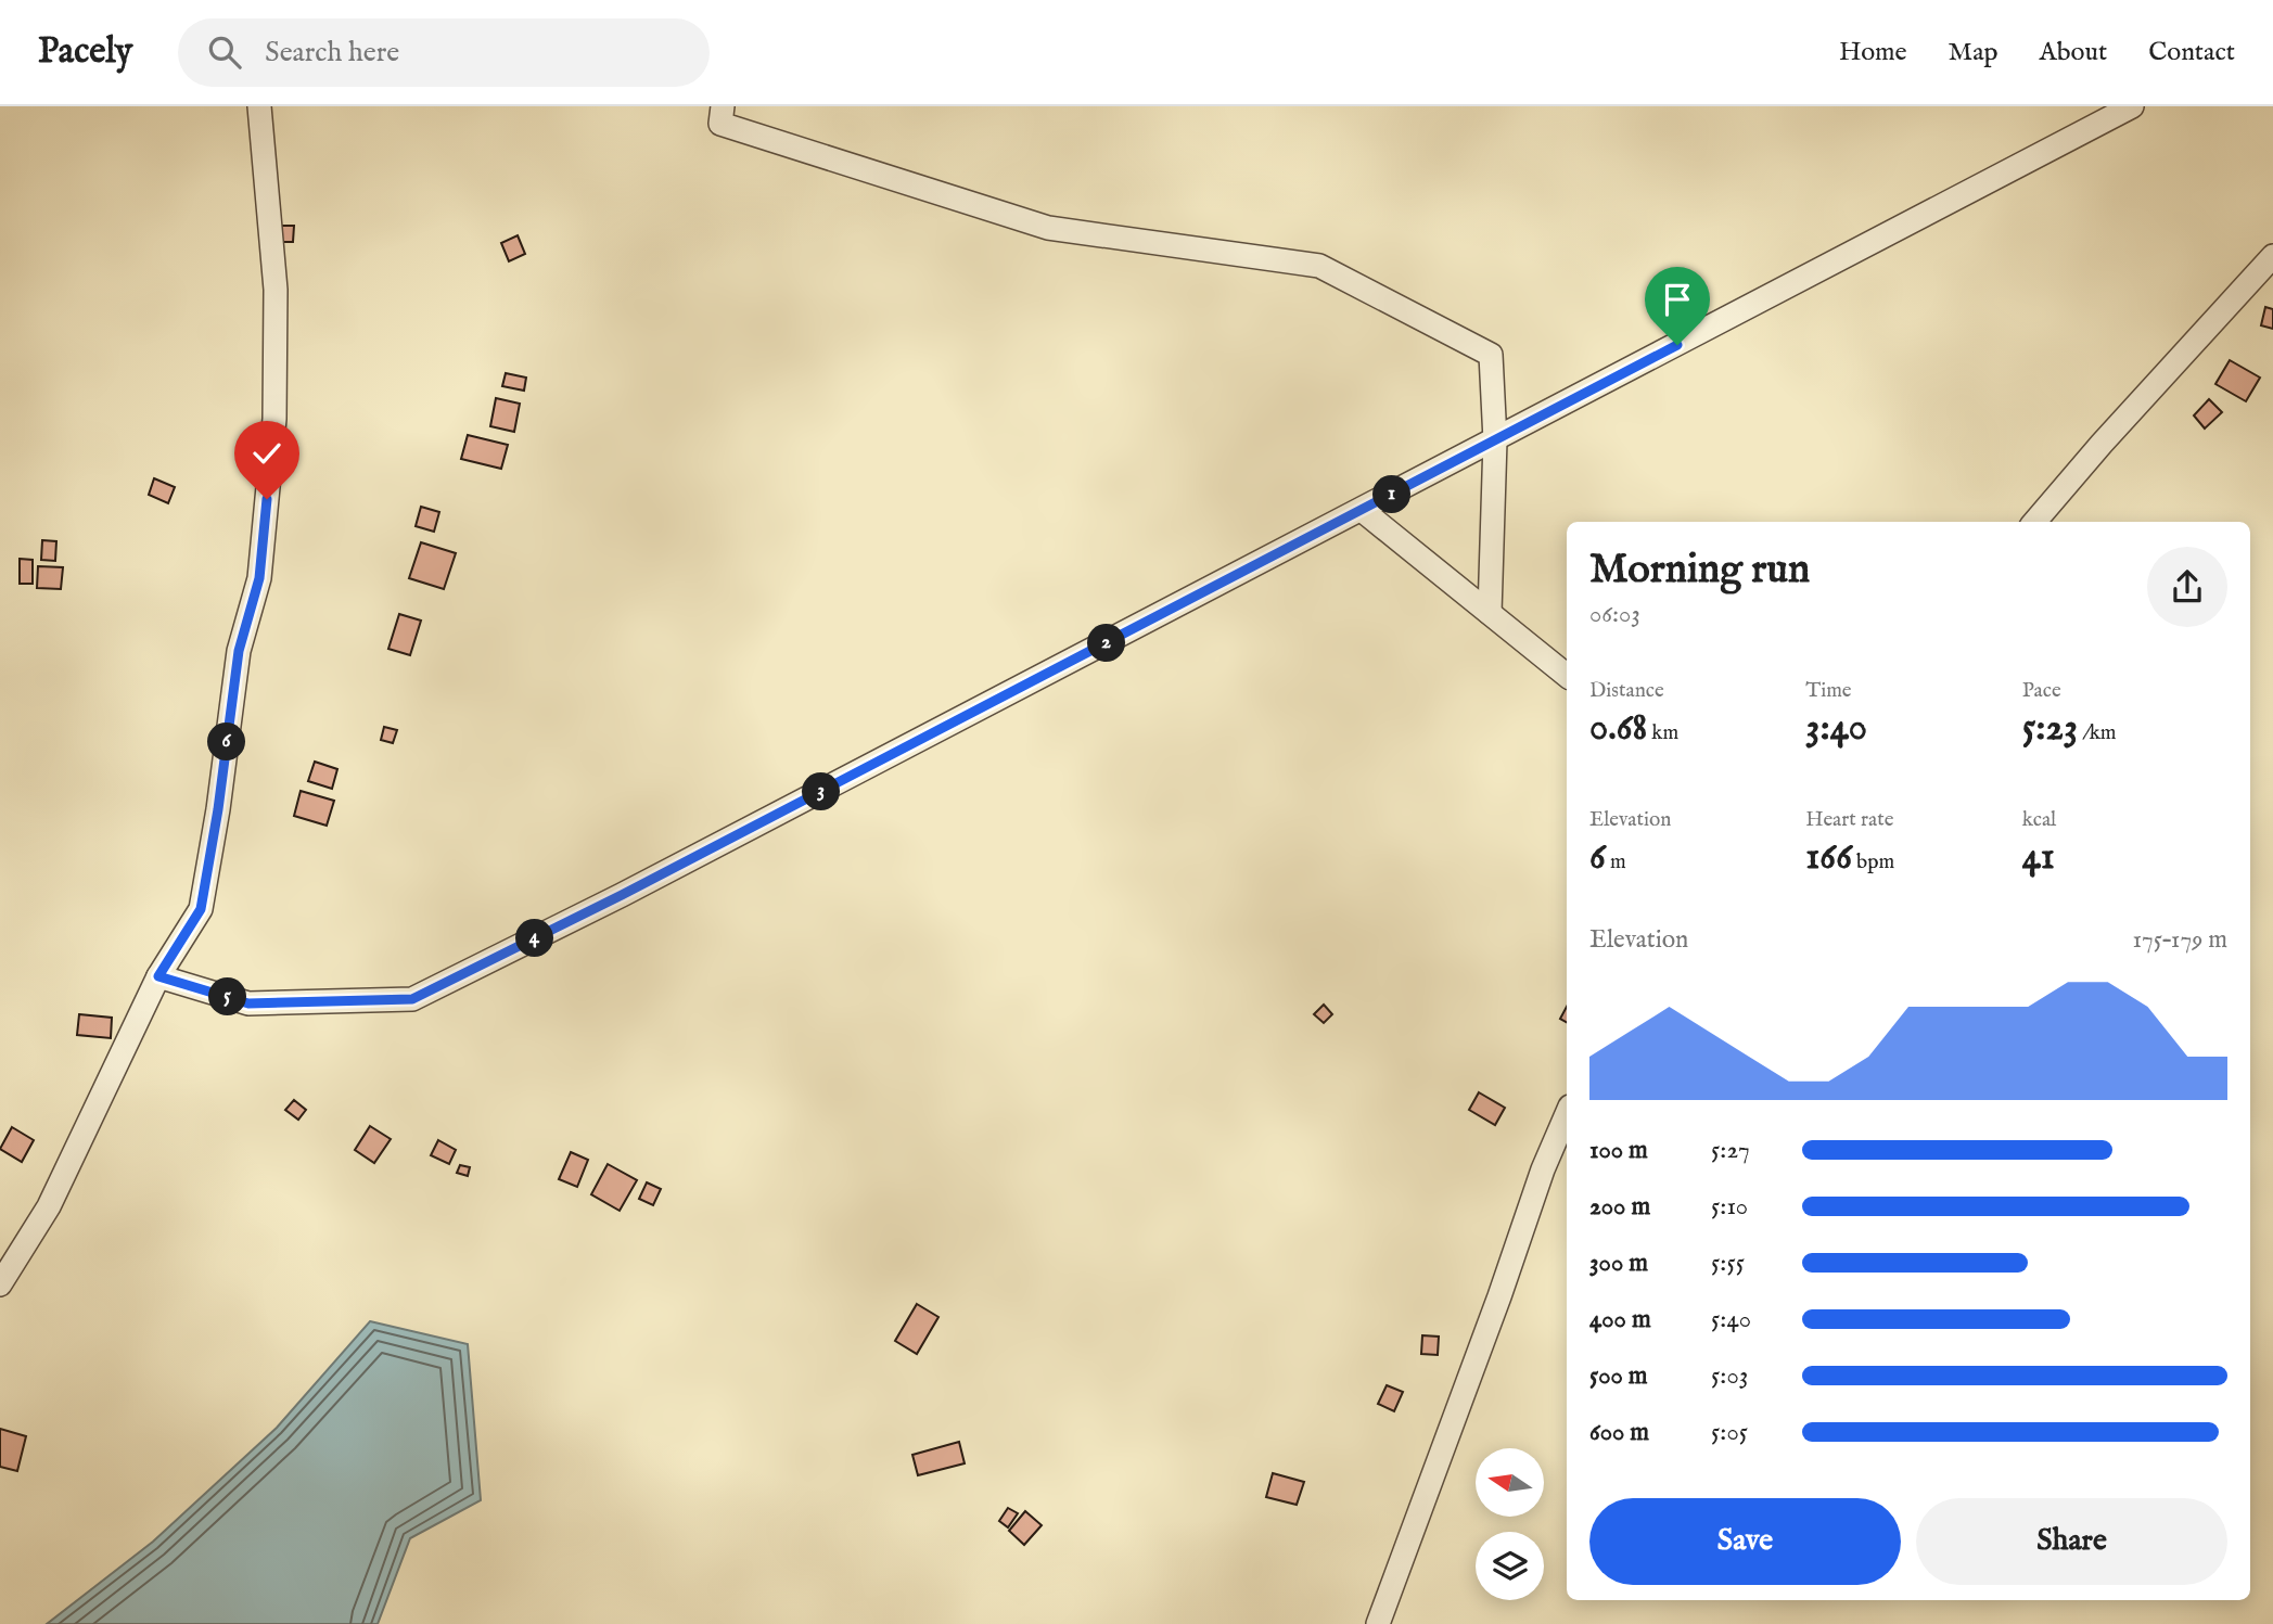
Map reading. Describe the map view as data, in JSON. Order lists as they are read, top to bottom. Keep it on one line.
{"north":"left","page":{"header":"Pacely","search":"Search here","nav":["Home","Map","About","Contact"],"pins":["1","2","6","3","4","5"],"heading":["Morning run","06:03"],"stats":[["Distance","0.68 km"],["Time","3:40"],["Pace","5:23 /km"],["Elevation","6 m"],["Heart rate","166 bpm"],["kcal","41"]],"chart":["Elevation","175–179 m"],"list":[{"name":"100 m","note":"5:27"},{"name":"200 m","note":"5:10"},{"name":"300 m","note":"5:55"},{"name":"400 m","note":"5:40"},{"name":"500 m","note":"5:03"},{"name":"600 m","note":"5:05"}],"buttons":["Save","Share"]}}
